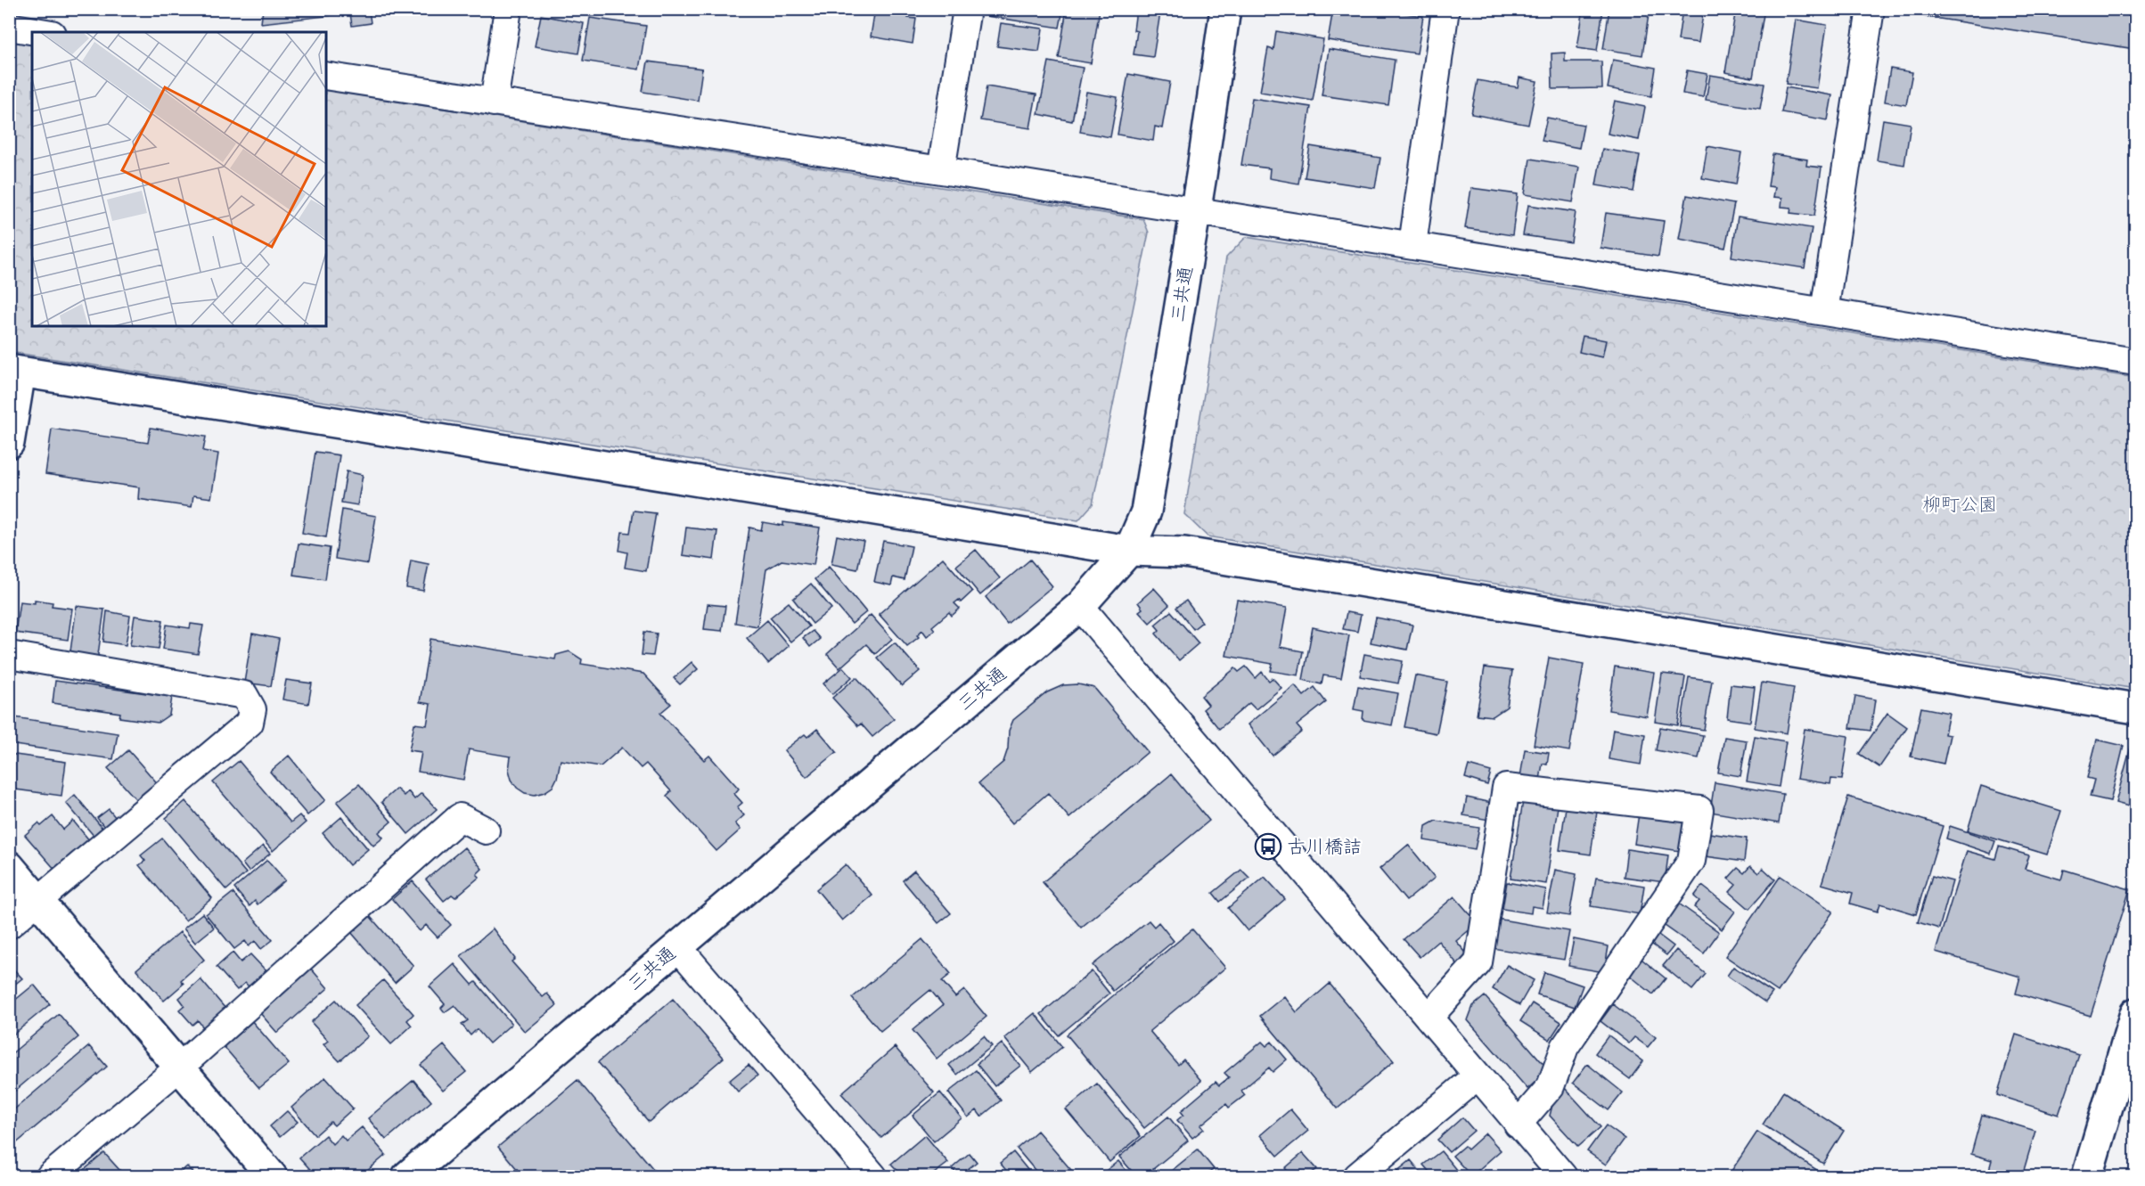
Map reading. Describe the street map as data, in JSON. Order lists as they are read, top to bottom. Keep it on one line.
{"streets":{"street":["三共通"]},"parks":["柳町公園"],"places":{"bus stop":["古川橋詰"]}}
